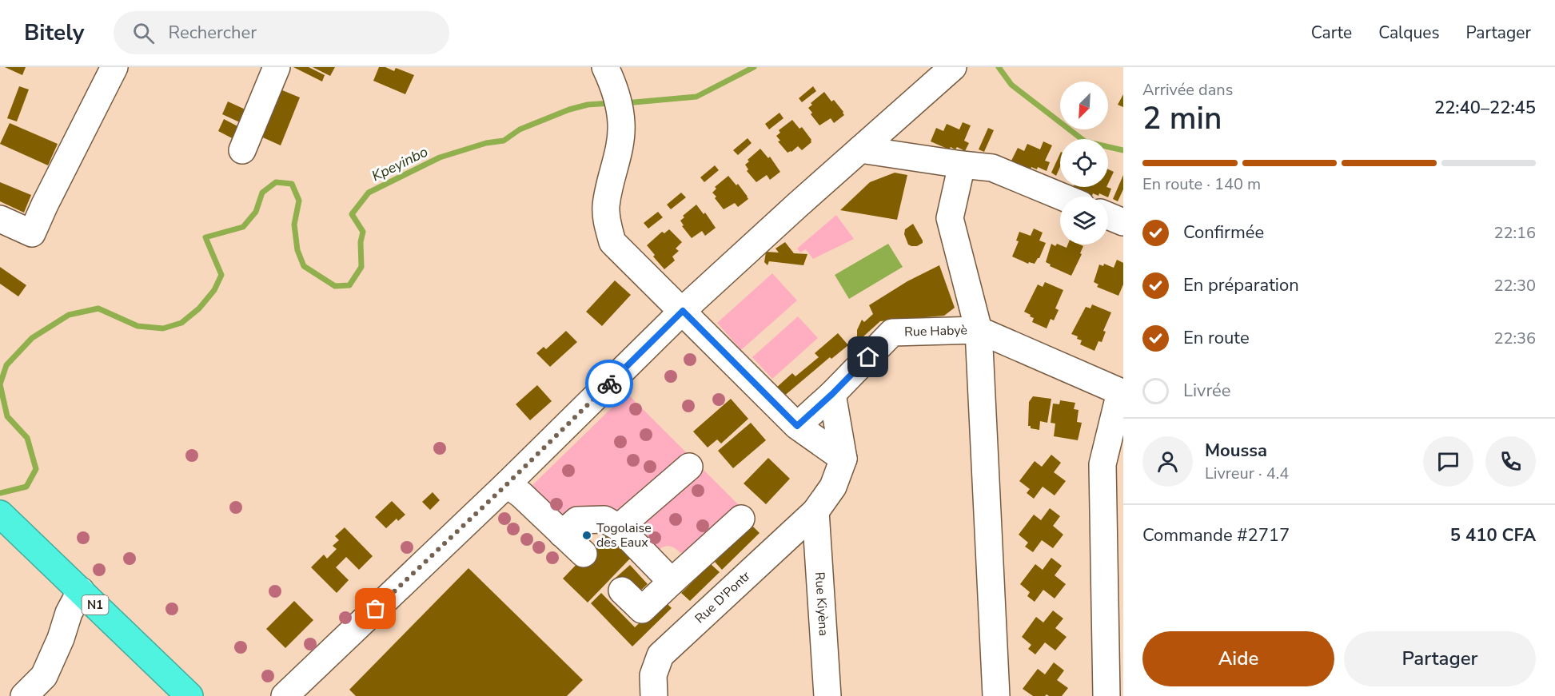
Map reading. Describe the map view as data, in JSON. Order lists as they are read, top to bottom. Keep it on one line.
{"streets":{"highway":["N1"],"street":["Rue Habyè","Rue D'Pontr","Rue Kiyèna"]},"crossings":[["Rue D'Pontr","Rue Kiyèna"]],"water":["Kpeyinbo"],"places":["Togolaise des Eaux"],"north":"bottom left","page":{"header":"Bitely","search":"Rechercher","nav":["Carte","Calques","Partager"],"heading":["2 min","Arrivée dans","22:40–22:45"],"panel":["Moussa","Livreur · 4.4","Commande #2717","5 410 CFA"],"bar":"En route · 140 m","list":[["Confirmée","22:16"],["En préparation","22:30"],["En route","22:36"],"Livrée"],"buttons":["Aide","Partager"]}}
